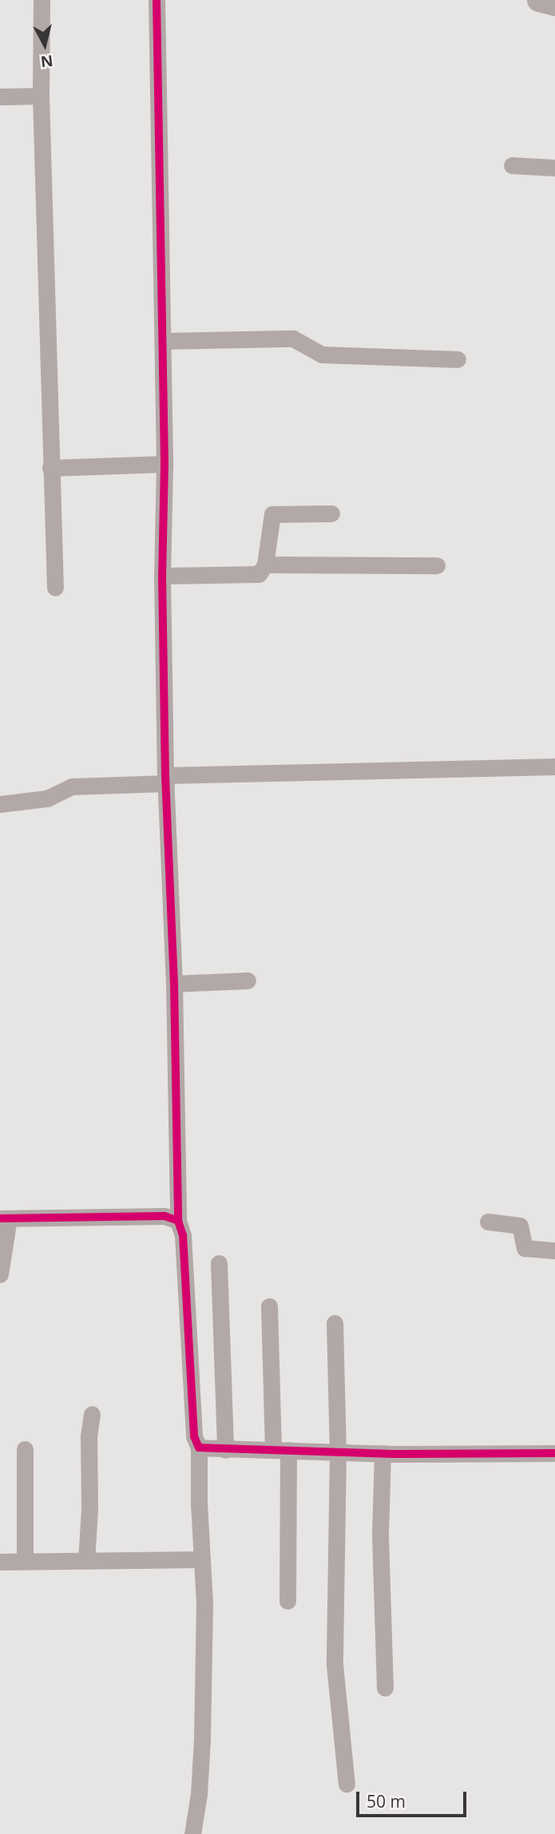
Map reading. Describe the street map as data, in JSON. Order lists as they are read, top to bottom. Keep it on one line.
{"scale_bar":"50 m","north":"bottom"}
